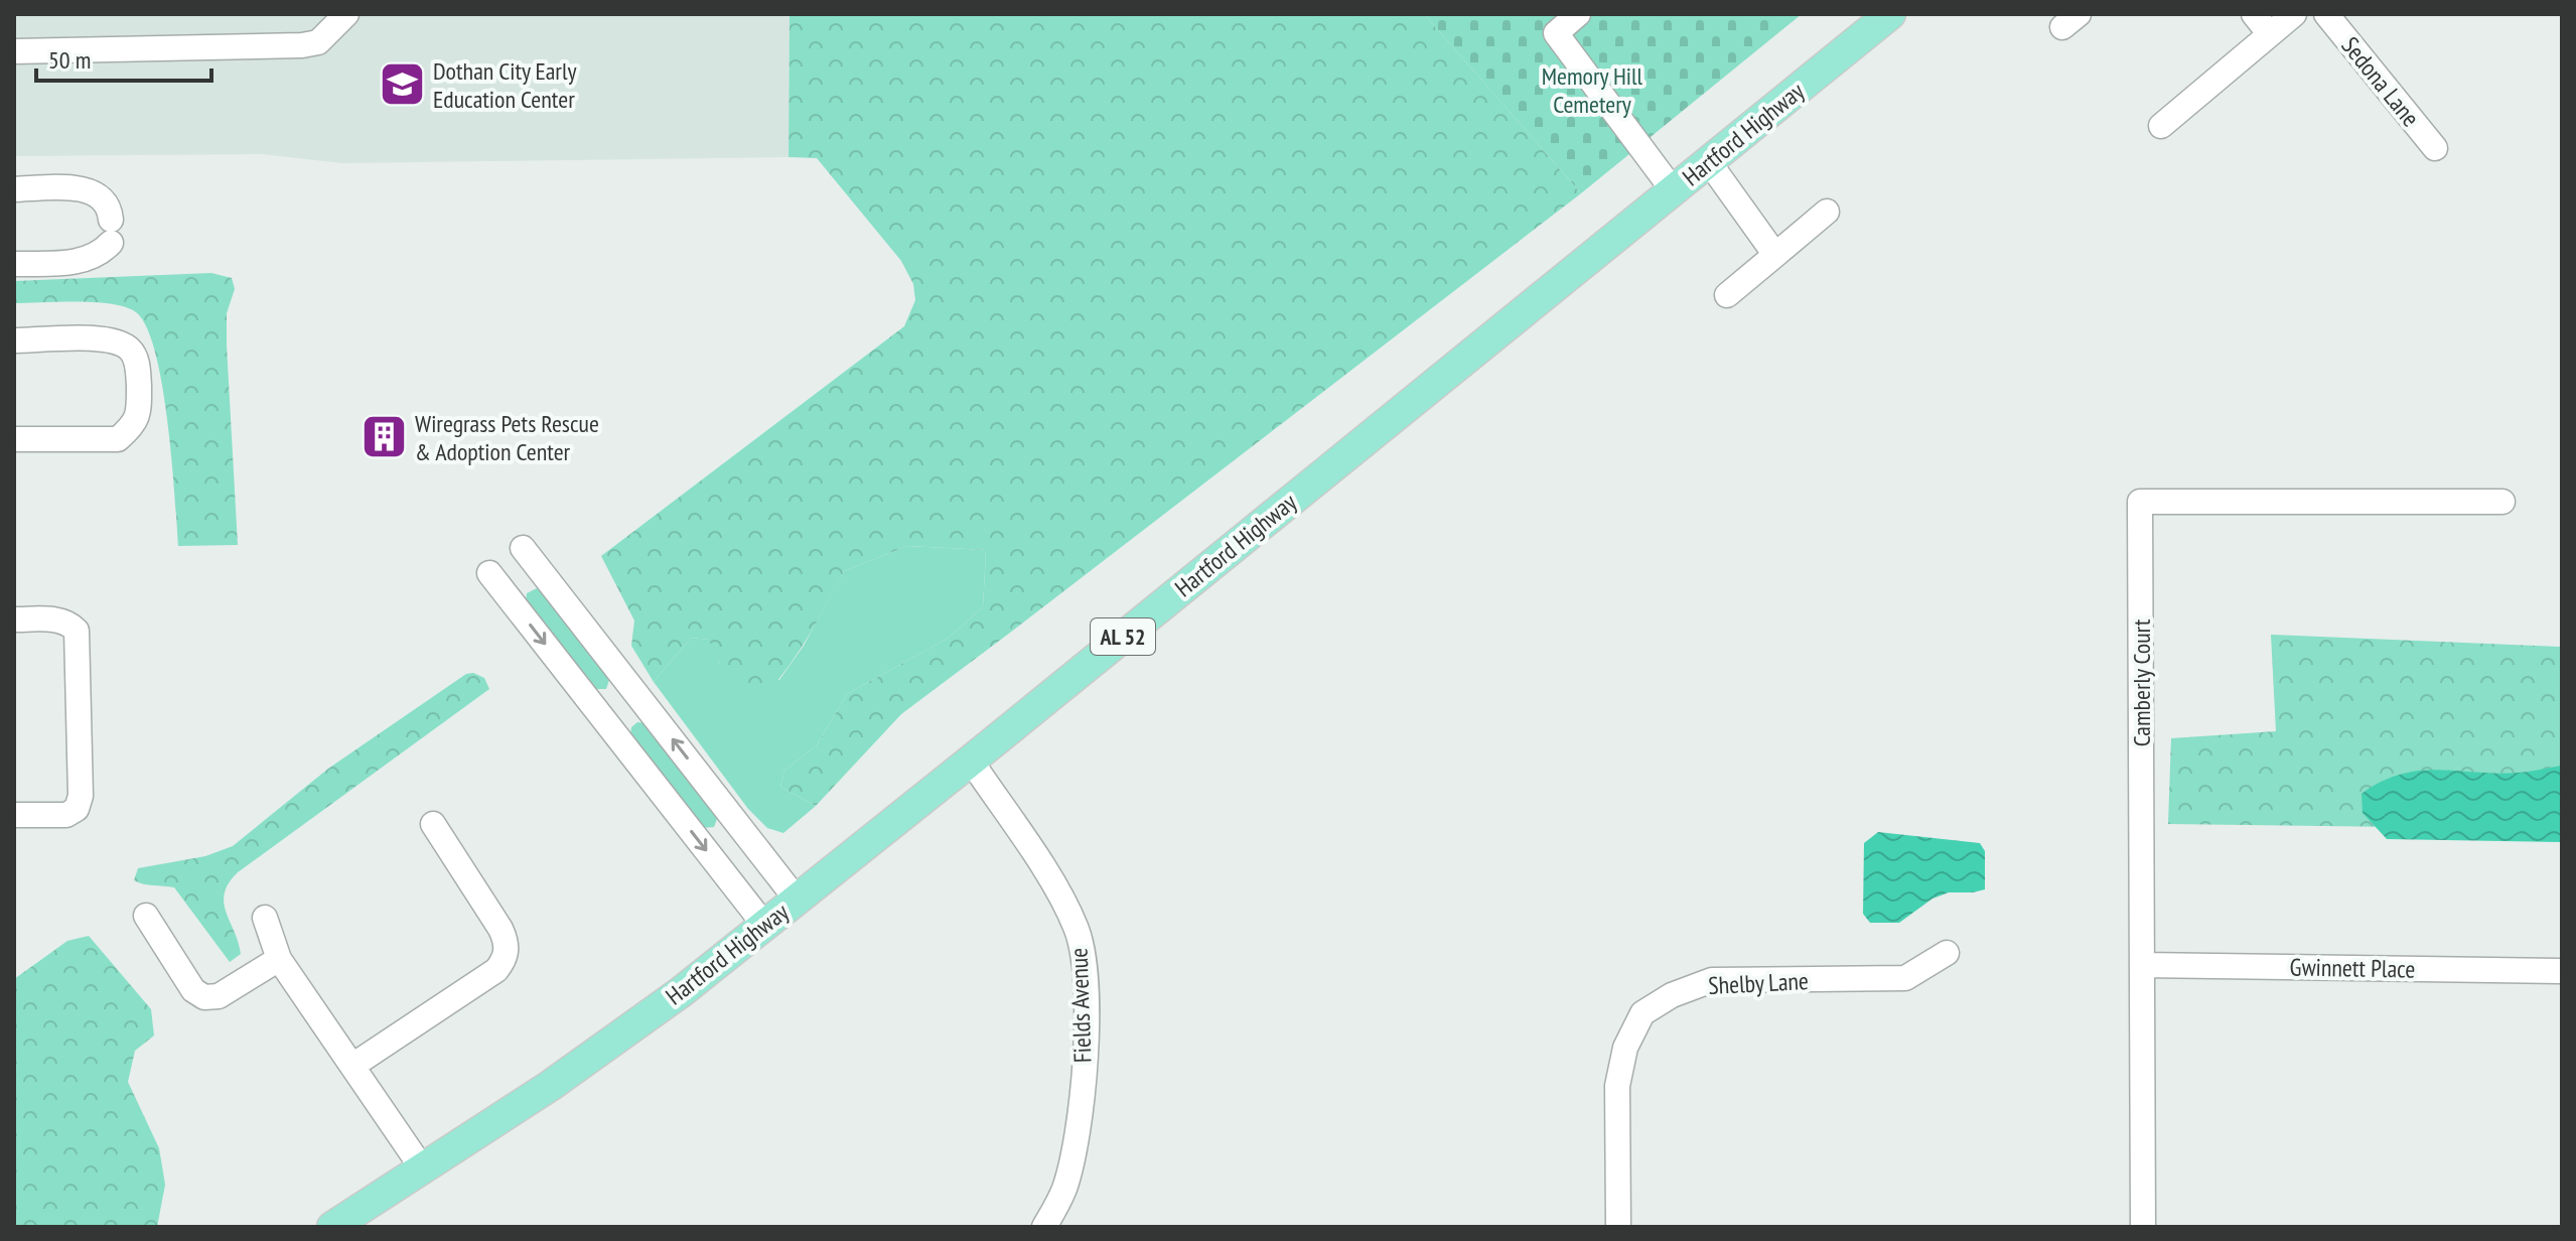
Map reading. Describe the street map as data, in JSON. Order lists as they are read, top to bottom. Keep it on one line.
{"streets":{"main road":["Hartford Highway","AL 52"],"street":["Sedona Lane","Camberly Court","Gwinnett Place","Shelby Lane","Fields Avenue"]},"crossings":[["Hartford Highway","Fields Avenue"],["Camberly Court","Gwinnett Place"]],"parks":["Memory Hill Cemetery"],"places":{"school or university":["Dothan City Early Education Center"],"building":["Wiregrass Pets Rescue & Adoption Center"]},"scale_bar":"50 m"}
